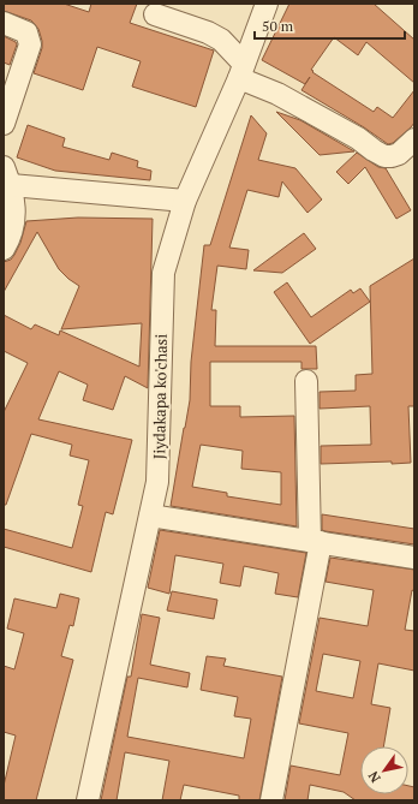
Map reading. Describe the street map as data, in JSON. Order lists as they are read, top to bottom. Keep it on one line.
{"streets":{"street":["Jiydakapa ko'chasi"]},"scale_bar":"50 m","north":"bottom left"}
